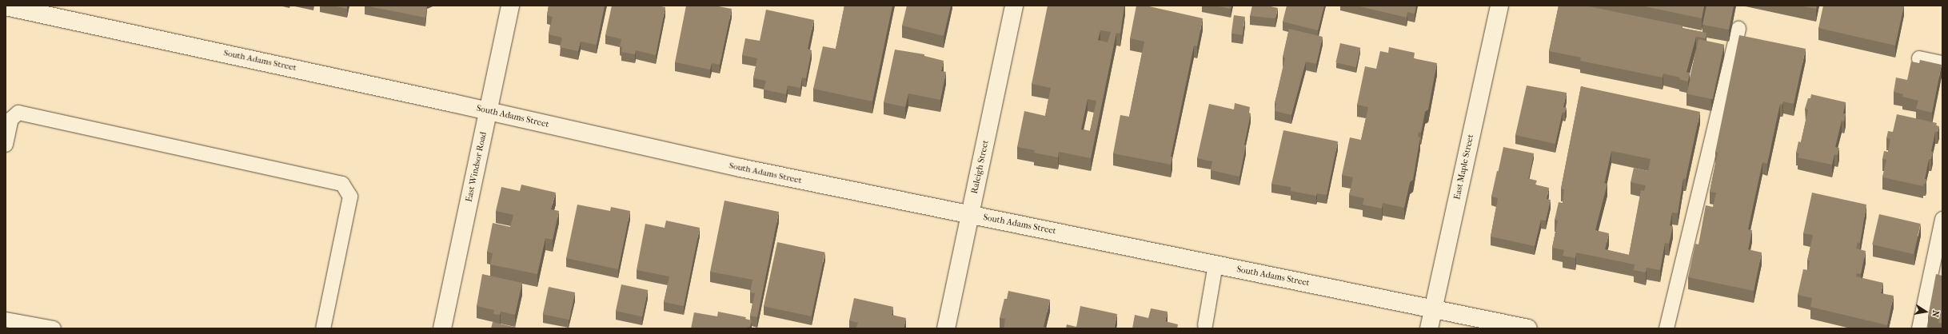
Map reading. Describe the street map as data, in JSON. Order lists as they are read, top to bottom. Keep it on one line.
{"streets":{"street":["South Adams Street","East Windsor Road","Raleigh Street","East Maple Street"]},"crossings":[["South Adams Street","East Windsor Road"],["South Adams Street","Raleigh Street"],["South Adams Street","East Maple Street"]],"north":"right"}
